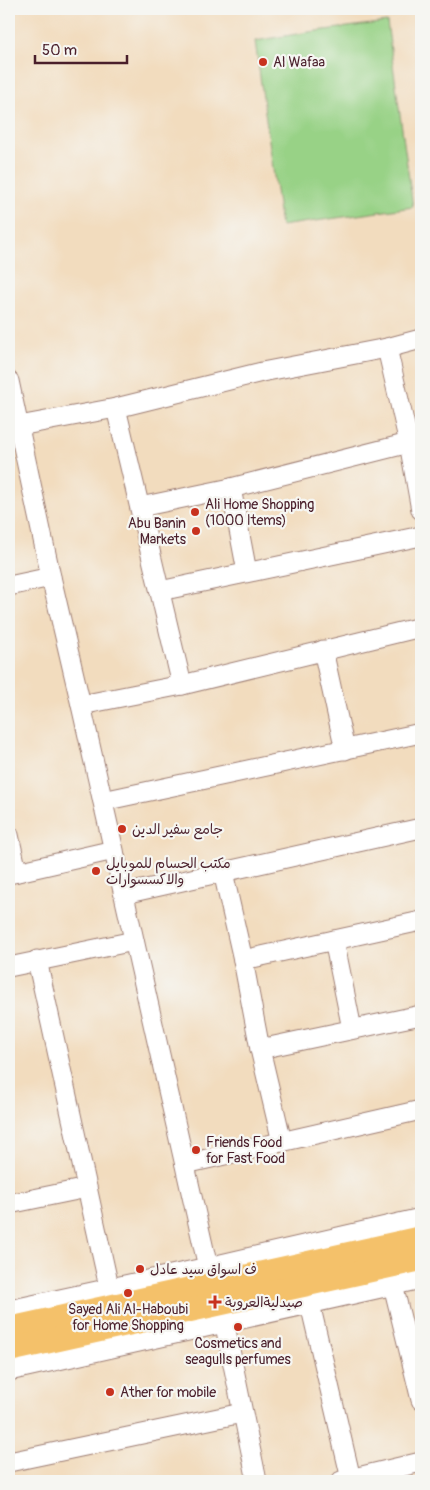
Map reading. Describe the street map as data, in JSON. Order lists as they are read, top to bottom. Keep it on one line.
{"places":{"other":["Al Wafaa","Ali Home Shopping (1000 Items)","Abu Banin Markets","جامع سفير الدين","مكتب الحسام للموبايل والاكسسوارات","Friends Food for Fast Food","ف اسواق سيد عادل","Sayed Ali Al-Haboubi for Home Shopping","Cosmetics and seagulls perfumes","Ather for mobile"],"health":["صيدليةالعروبة"]},"scale_bar":"50 m"}
